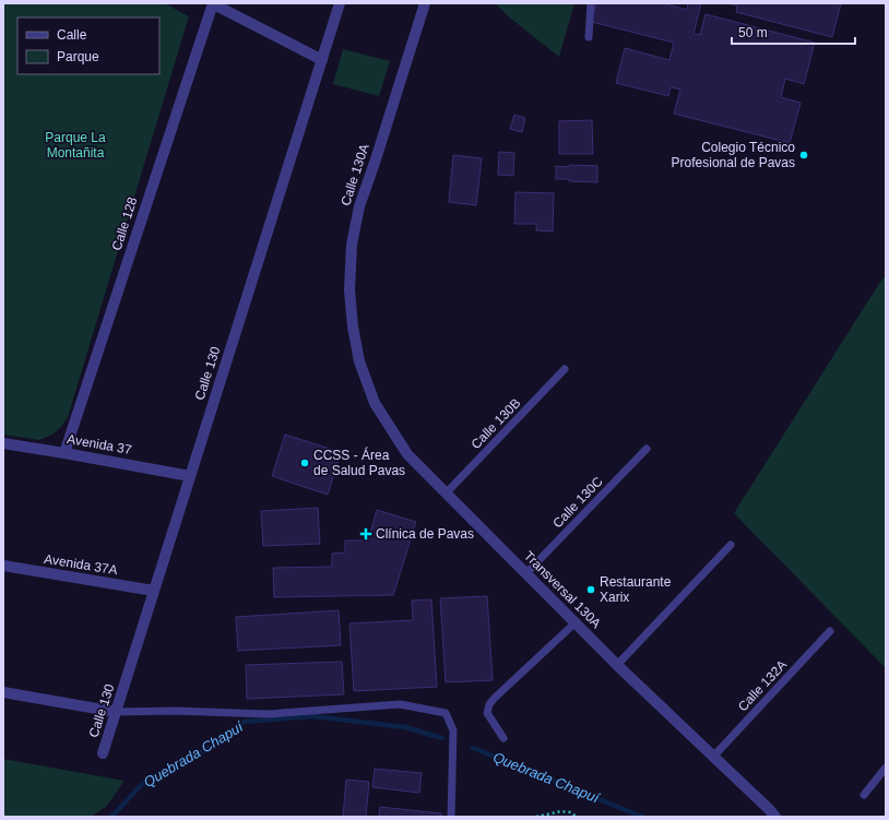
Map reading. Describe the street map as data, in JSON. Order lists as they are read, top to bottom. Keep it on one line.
{"streets":{"street":["Calle 130A","Calle 128","Calle 130","Avenida 37","Avenida 37A","Transversal 130A"],"lane":["Calle 130B","Calle 130C","Calle 132A"]},"crossings":[["Calle 130A","Transversal 130A"],["Calle 128","Avenida 37"],["Calle 130","Avenida 37"],["Calle 130","Avenida 37A"],["Calle 130B","Transversal 130A"],["Calle 130C","Transversal 130A"],["Transversal 130A","Calle 132A"]],"water":["Quebrada Chapuí"],"parks":["Parque La Montañita"],"places":{"other":["Colegio Técnico Profesional de Pavas","CCSS - Área de Salud Pavas","Restaurante Xarix"],"health":["Clínica de Pavas"]},"legend":["Calle","Parque"],"scale_bar":"50 m"}
